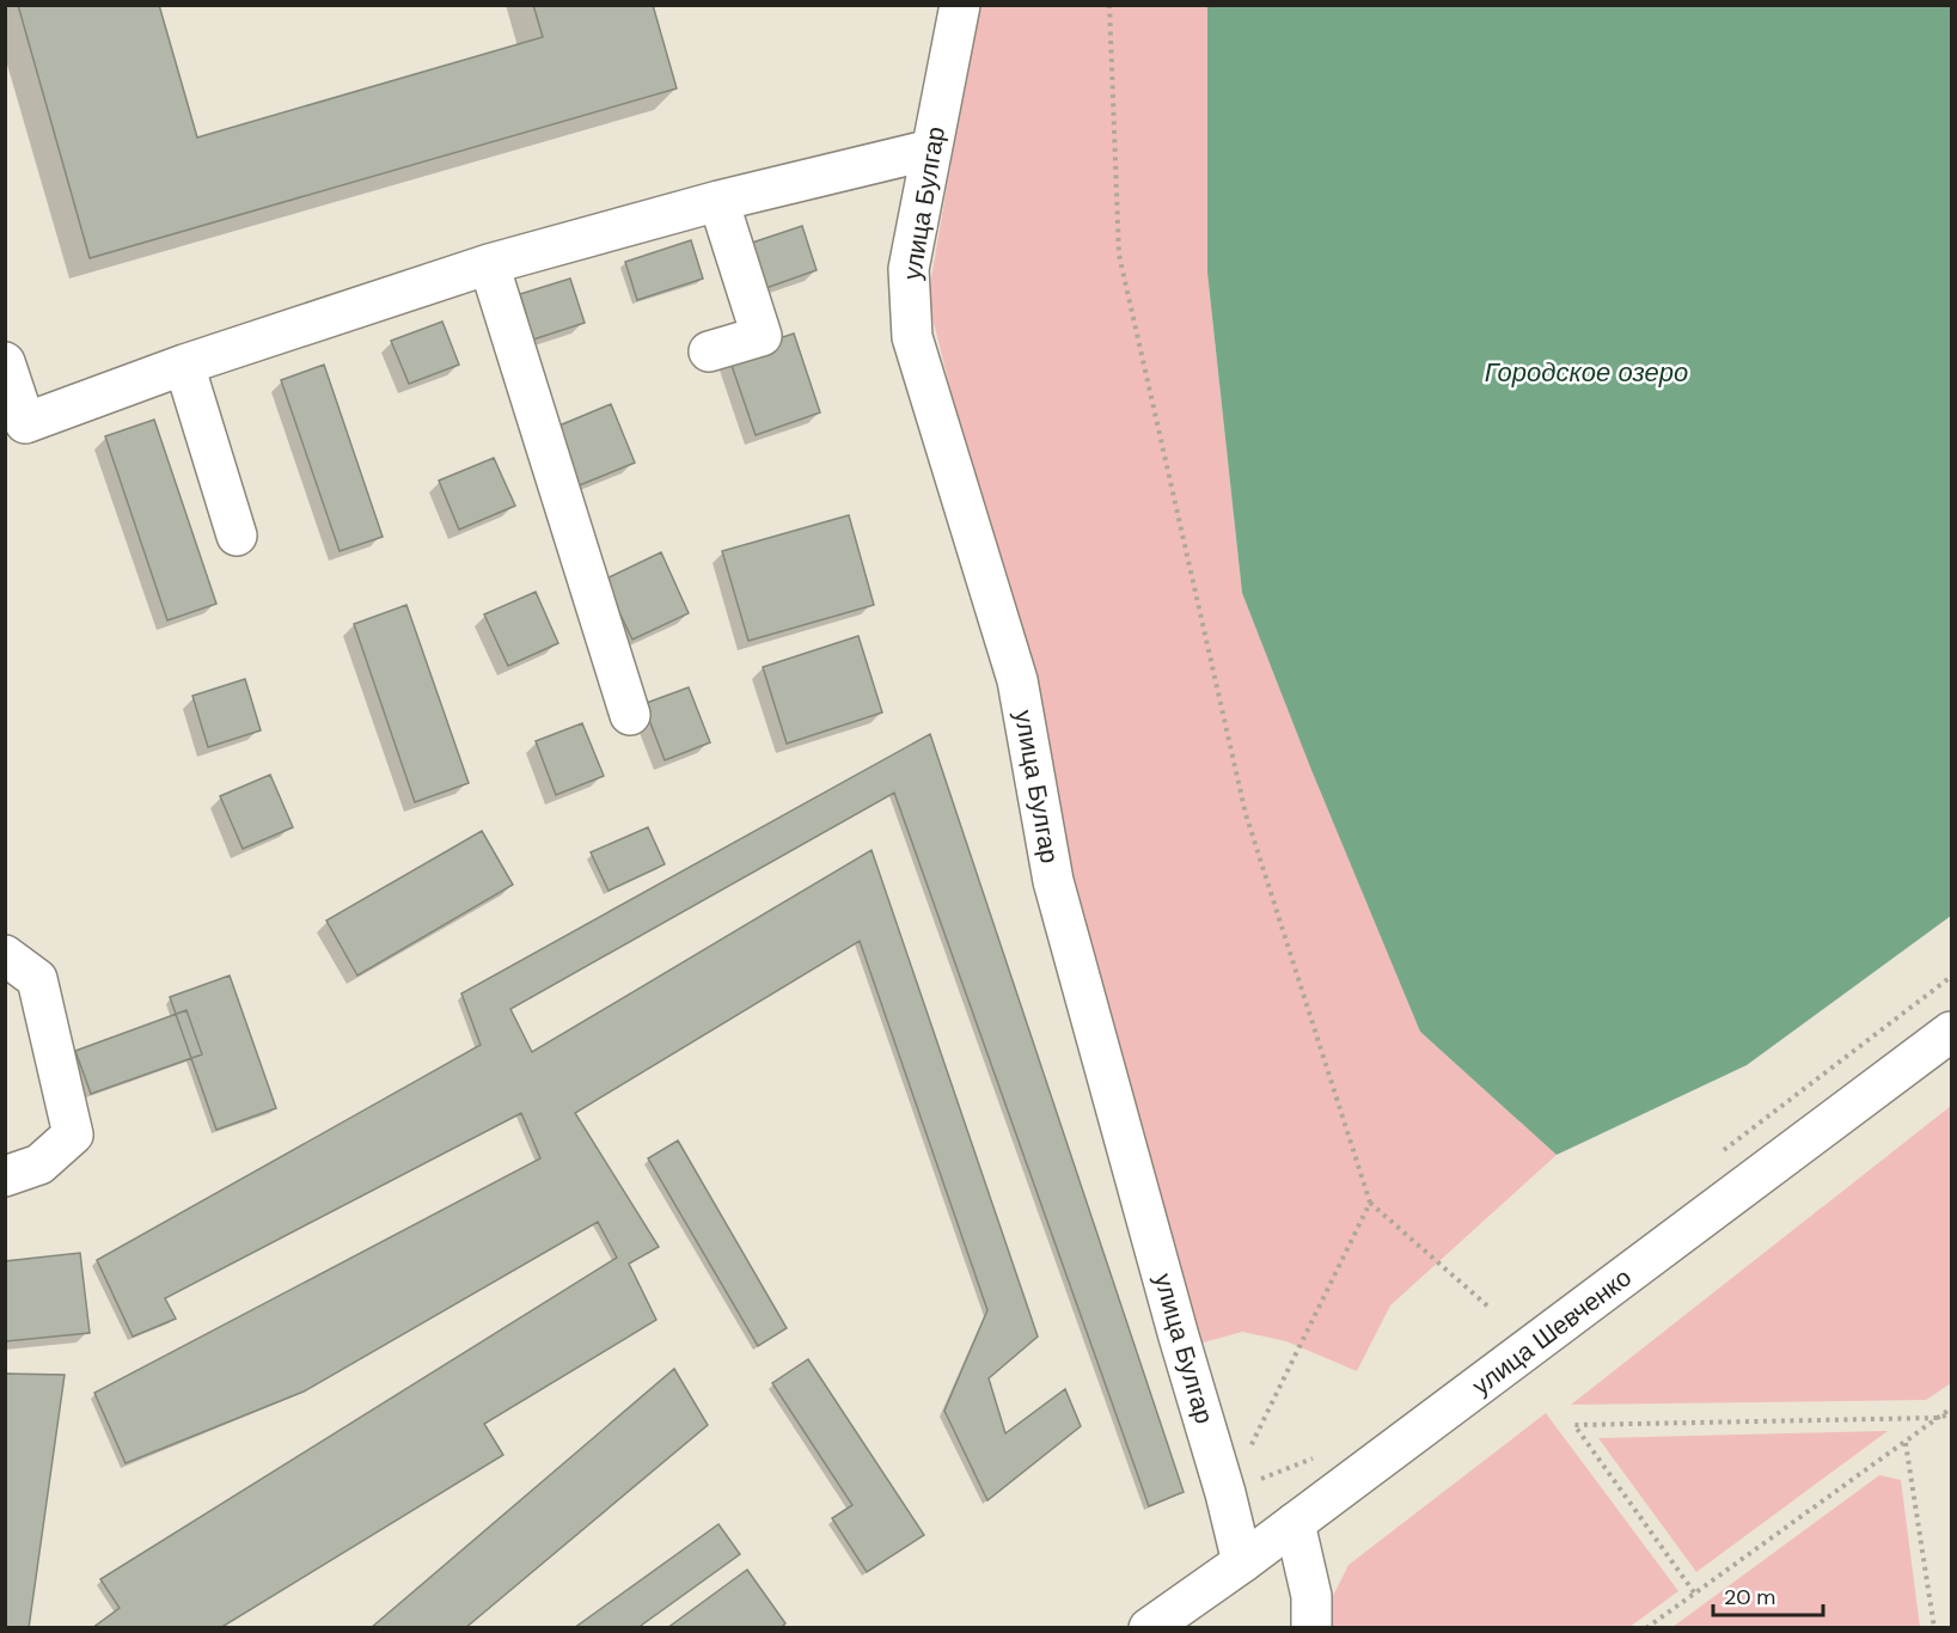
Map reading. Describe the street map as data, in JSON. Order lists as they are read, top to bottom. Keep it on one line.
{"streets":{"street":["улица Булгар","улица Шевченко"]},"crossings":[["улица Булгар","улица Шевченко"]],"water":["Городское озеро"],"scale_bar":"20 m"}
